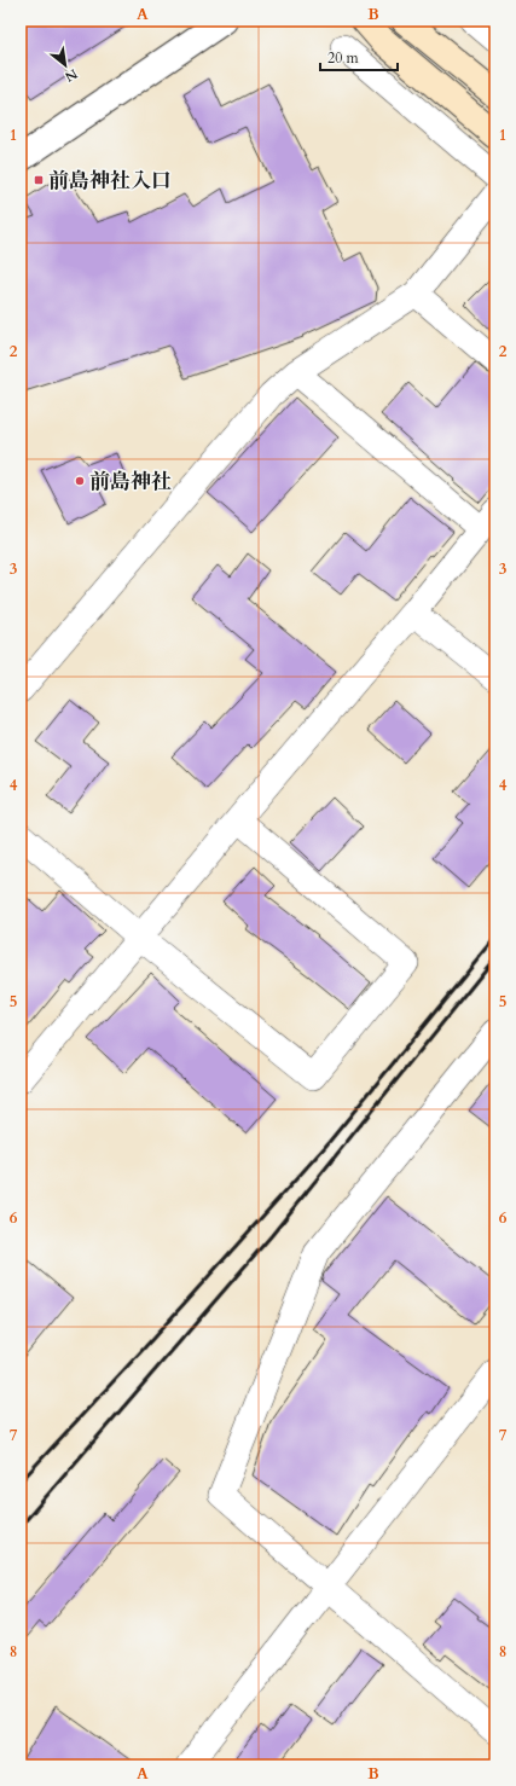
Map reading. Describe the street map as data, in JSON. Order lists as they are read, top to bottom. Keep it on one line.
{"places":{"transit":["前島神社入口"],"other":["前島神社"]},"scale_bar":"20 m","north":"bottom right","grid":{"columns":["A","B"],"rows":["1","2","3","4","5","6","7","8"]}}
